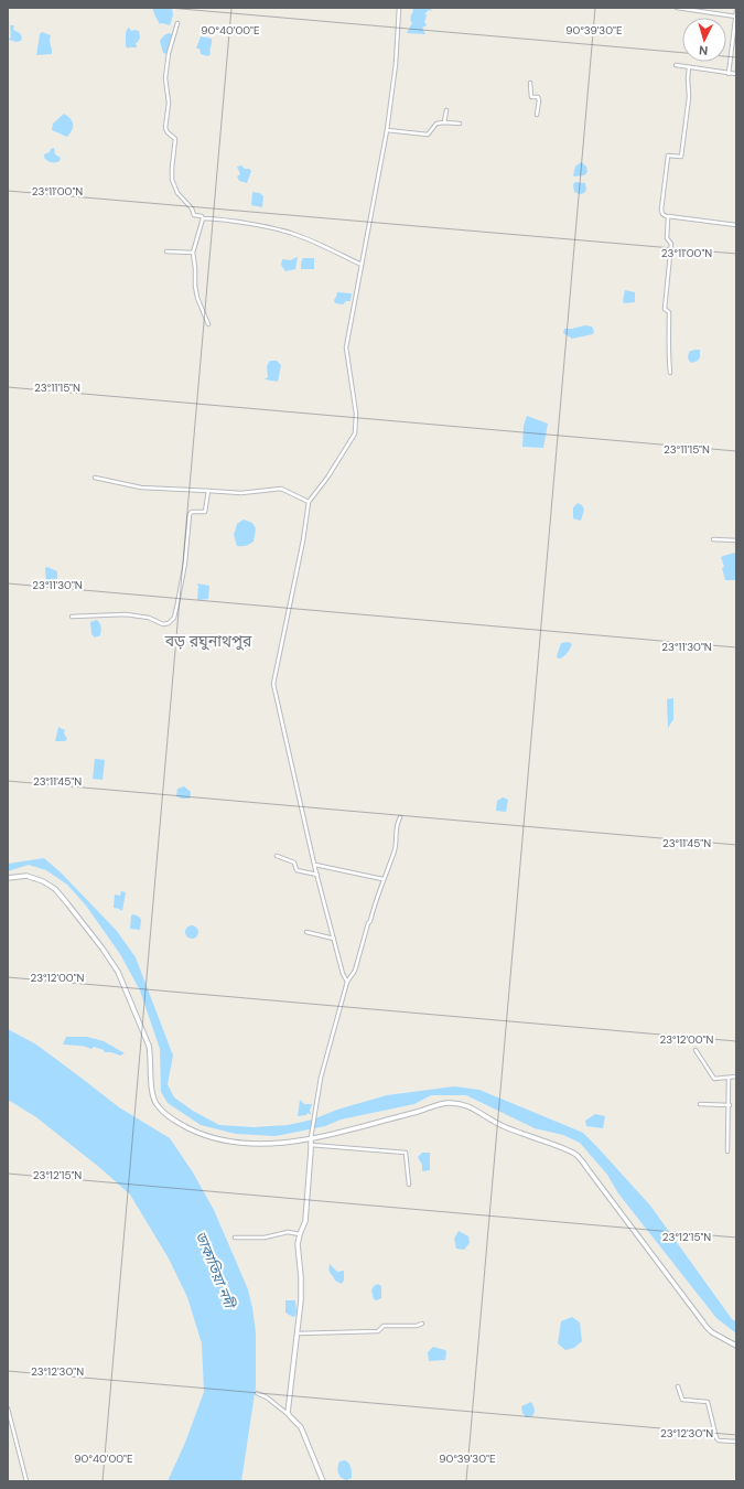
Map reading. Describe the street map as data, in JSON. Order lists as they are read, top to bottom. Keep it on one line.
{"districts":["বড় রঘুনাথপুর"],"water":["ডাকাতিয়া নদী"],"north":"bottom","coordinates":["90°40'00\"E","90°39'30\"E","23°11'00\"N","23°11'15\"N","23°11'30\"N","23°11'45\"N","23°12'00\"N","23°12'15\"N","23°12'30\"N"]}
